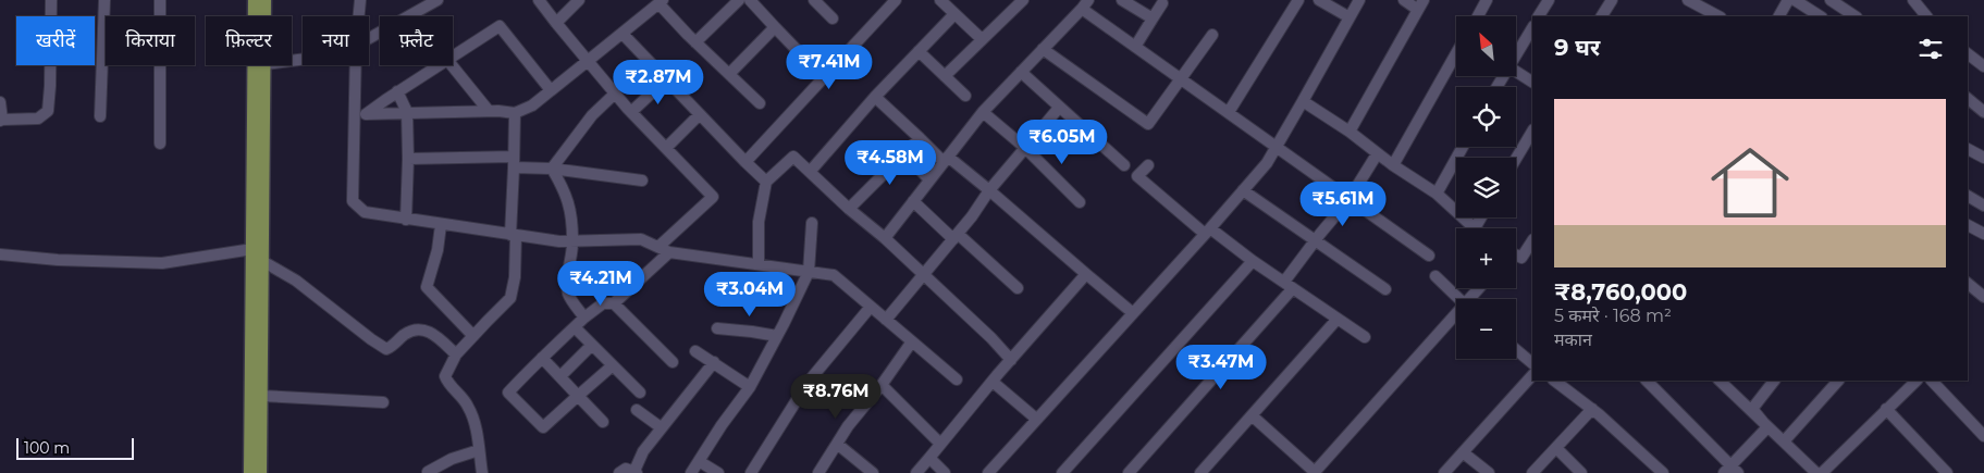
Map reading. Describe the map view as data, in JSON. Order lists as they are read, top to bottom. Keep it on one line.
{"scale_bar":"100 m","north":"top left","page":{"map_buttons":["+","−"],"chip":["खरीदें","किराया","फ़िल्टर","नया","फ़्लैट"],"heading":"9 घर","price":["₹7.41M","₹2.87M","₹6.05M","₹4.58M","₹5.61M","₹4.21M","₹3.04M","₹3.47M","₹8.76M"],"list":[{"name":"₹8,760,000","note":"5 कमरे · 168 m² · मकान"}],"scale":"100 m"}}
